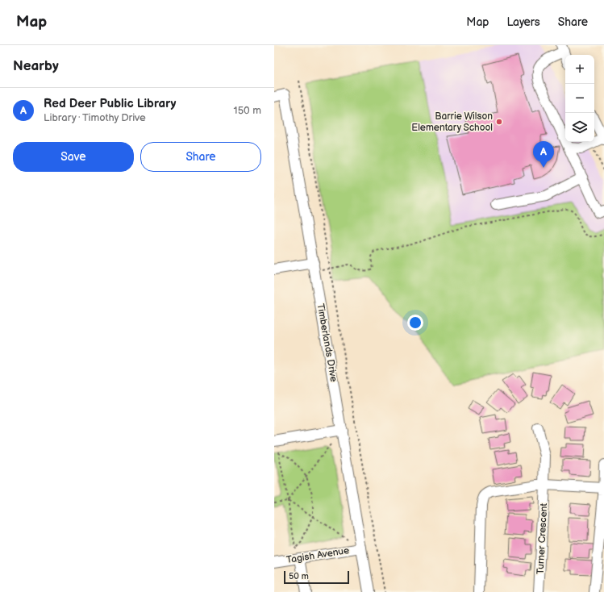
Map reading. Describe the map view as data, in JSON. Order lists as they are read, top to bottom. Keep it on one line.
{"streets":{"street":["Timberlands Drive","Turner Crescent","Tagish Avenue"]},"crossings":[["Timberlands Drive","Tagish Avenue"]],"places":["Barrie Wilson Elementary School"],"scale_bar":"50 m","page":{"header":"Map","nav":["Map","Layers","Share"],"heading":"Nearby","map_buttons":["+","−"],"list":[{"mark":"A","name":"Red Deer Public Library","note":"Library · Timothy Drive","value":"150 m"}],"buttons":["Save","Share"],"pins":"A","scale":"50 m"}}
